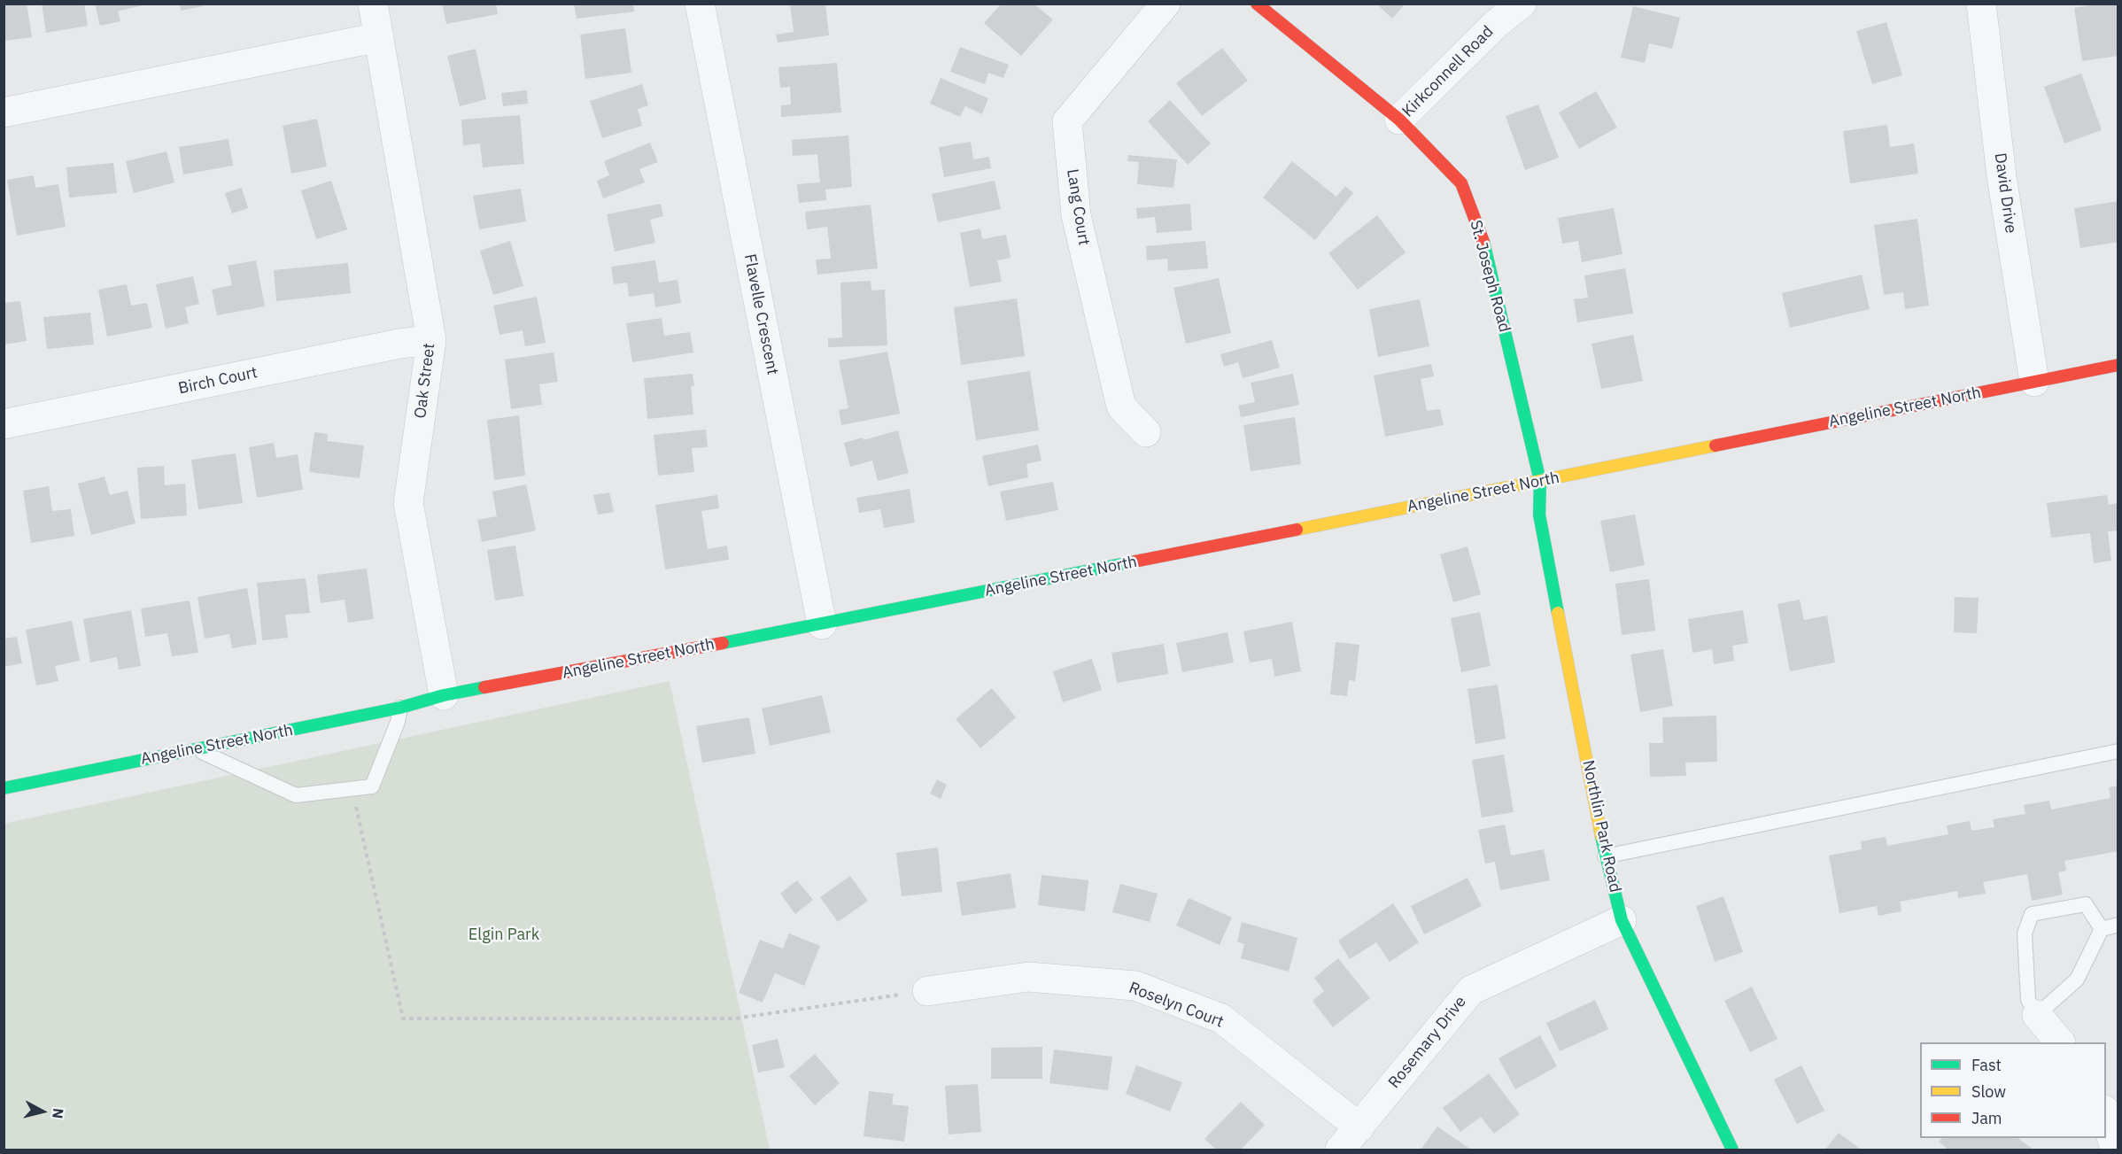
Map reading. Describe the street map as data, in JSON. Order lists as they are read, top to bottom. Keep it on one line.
{"streets":{"main road":["St. Joseph Road","Angeline Street North","Northlin Park Road"],"street":["Kirkconnell Road","David Drive","Lang Court","Flavelle Crescent","Birch Court","Oak Street","Roselyn Court","Rosemary Drive"]},"crossings":[["Kirkconnell Road","St. Joseph Road"],["David Drive","Angeline Street North"],["St. Joseph Road","Angeline Street North"],["St. Joseph Road","Northlin Park Road"],["Flavelle Crescent","Angeline Street North"],["Birch Court","Oak Street"],["Oak Street","Angeline Street North"],["Angeline Street North","Northlin Park Road"],["Northlin Park Road","Rosemary Drive"],["Roselyn Court","Rosemary Drive"]],"parks":["Elgin Park"],"legend":["Fast","Slow","Jam"],"north":"right"}
